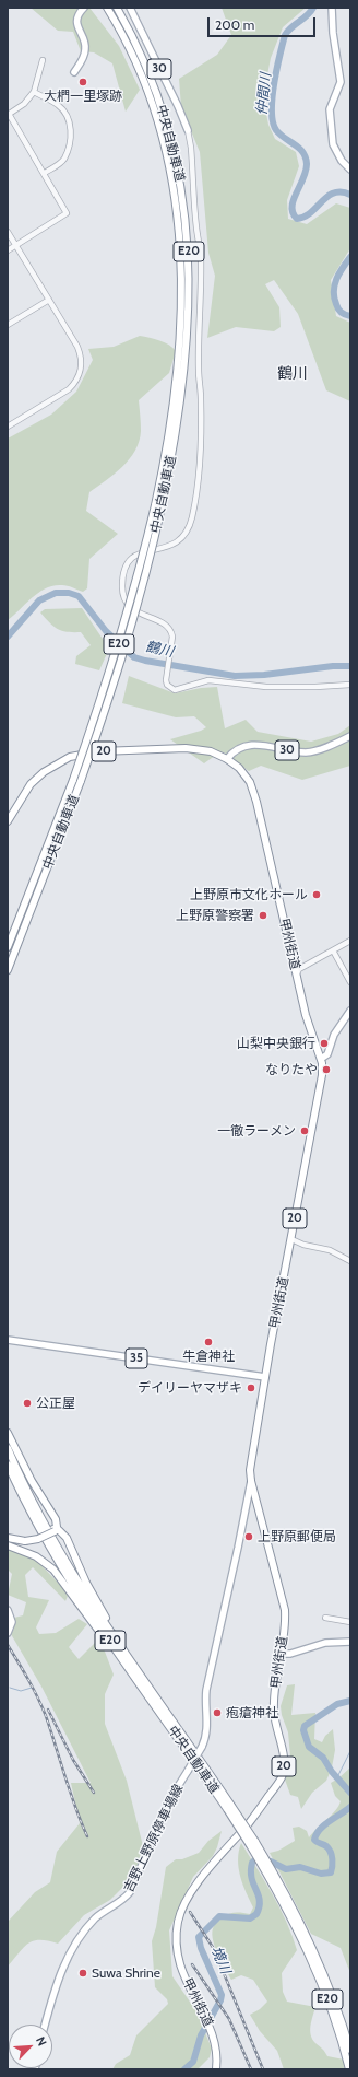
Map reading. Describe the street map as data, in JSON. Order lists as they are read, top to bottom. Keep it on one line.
{"streets":{"highway":["中央自動車道","E20","20","甲州街道"],"main road":["30","35","吉野上野原停車場線"]},"crossings":[["30","甲州街道"],["甲州街道","35"],["甲州街道","吉野上野原停車場線"]],"districts":["鶴川"],"water":["仲間川","鶴川","境川"],"places":["大椚一里塚跡","上野原市文化ホール","上野原警察署","山梨中央銀行","なりたや","一徹ラーメン","牛倉神社","デイリーヤマザキ","公正屋","上野原郵便局","疱瘡神社","Suwa Shrine"],"scale_bar":"200 m","north":"top right"}
